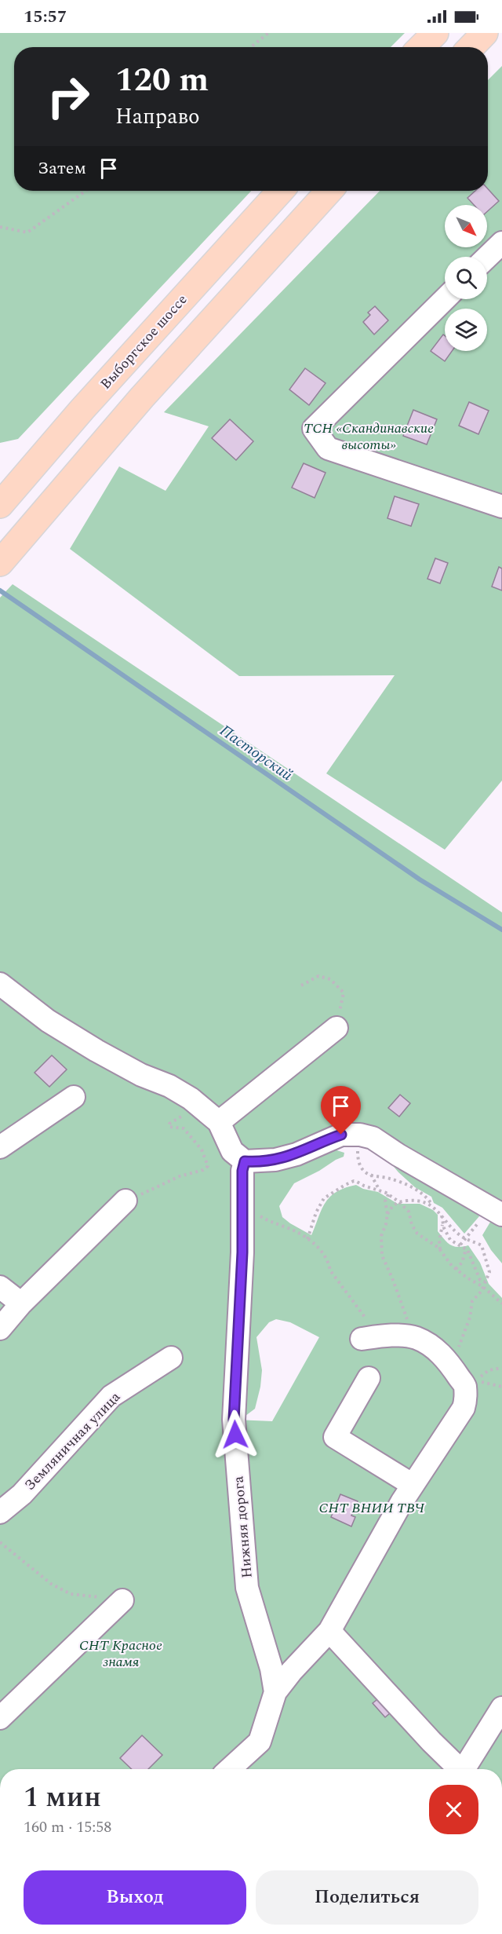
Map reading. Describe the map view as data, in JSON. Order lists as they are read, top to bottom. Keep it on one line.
{"streets":{"main road":["Выборгское шоссе"],"street":["Земляничная улица","Нижняя дорога"]},"water":["Пасторский"],"parks":["ТСН «Скандинавские высоты»","СНТ ВНИИ ТВЧ","СНТ Красное знамя"],"north":"bottom right","page":{"status":"15:57","turn":["120 m","Направо"],"then":"Затем","heading":["1 мин","160 m · 15:58"],"buttons":["Выход","Поделиться"]}}
